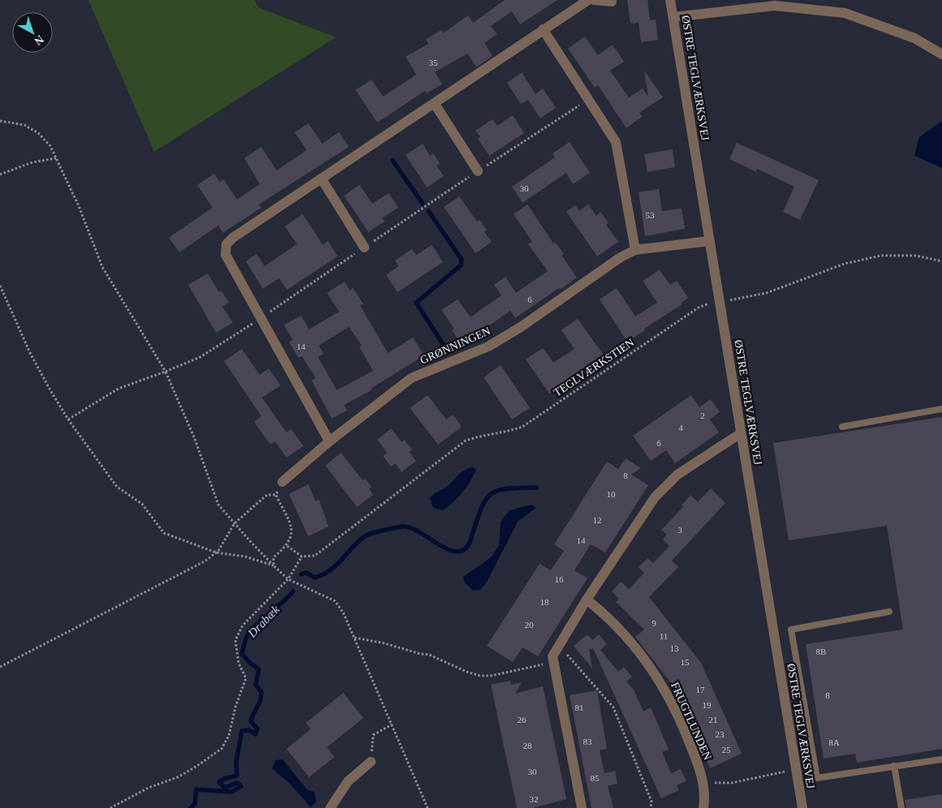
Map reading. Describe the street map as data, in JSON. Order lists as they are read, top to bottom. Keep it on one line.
{"streets":{"street":["ØSTRE TEGLVÆRKSVEJ","GRØNNINGEN","FRUGTLUNDEN"],"path":["TEGLVÆRKSTIEN"]},"crossings":[["ØSTRE TEGLVÆRKSVEJ","GRØNNINGEN"],["ØSTRE TEGLVÆRKSVEJ","TEGLVÆRKSTIEN"]],"water":["Drabæk"],"house_numbers":["35","30","53","6","14","2","4","6","8","10","12","3","14","16","18","9","20","11","13","8B","15","17","8","19","81","26","21","23","83","8A","28","25","30","85","32"],"north":"bottom right"}
